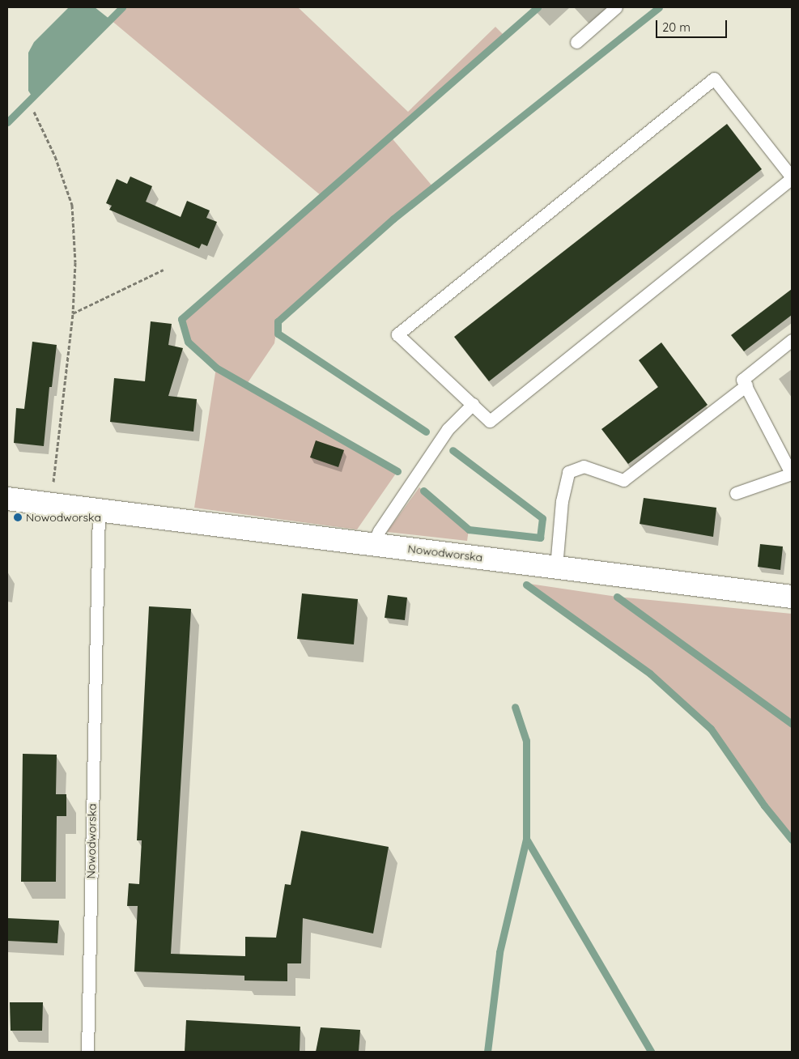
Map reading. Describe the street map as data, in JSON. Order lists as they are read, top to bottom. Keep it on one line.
{"streets":{"street":["Nowodworska"]},"places":["Nowodworska"],"scale_bar":"20 m"}
